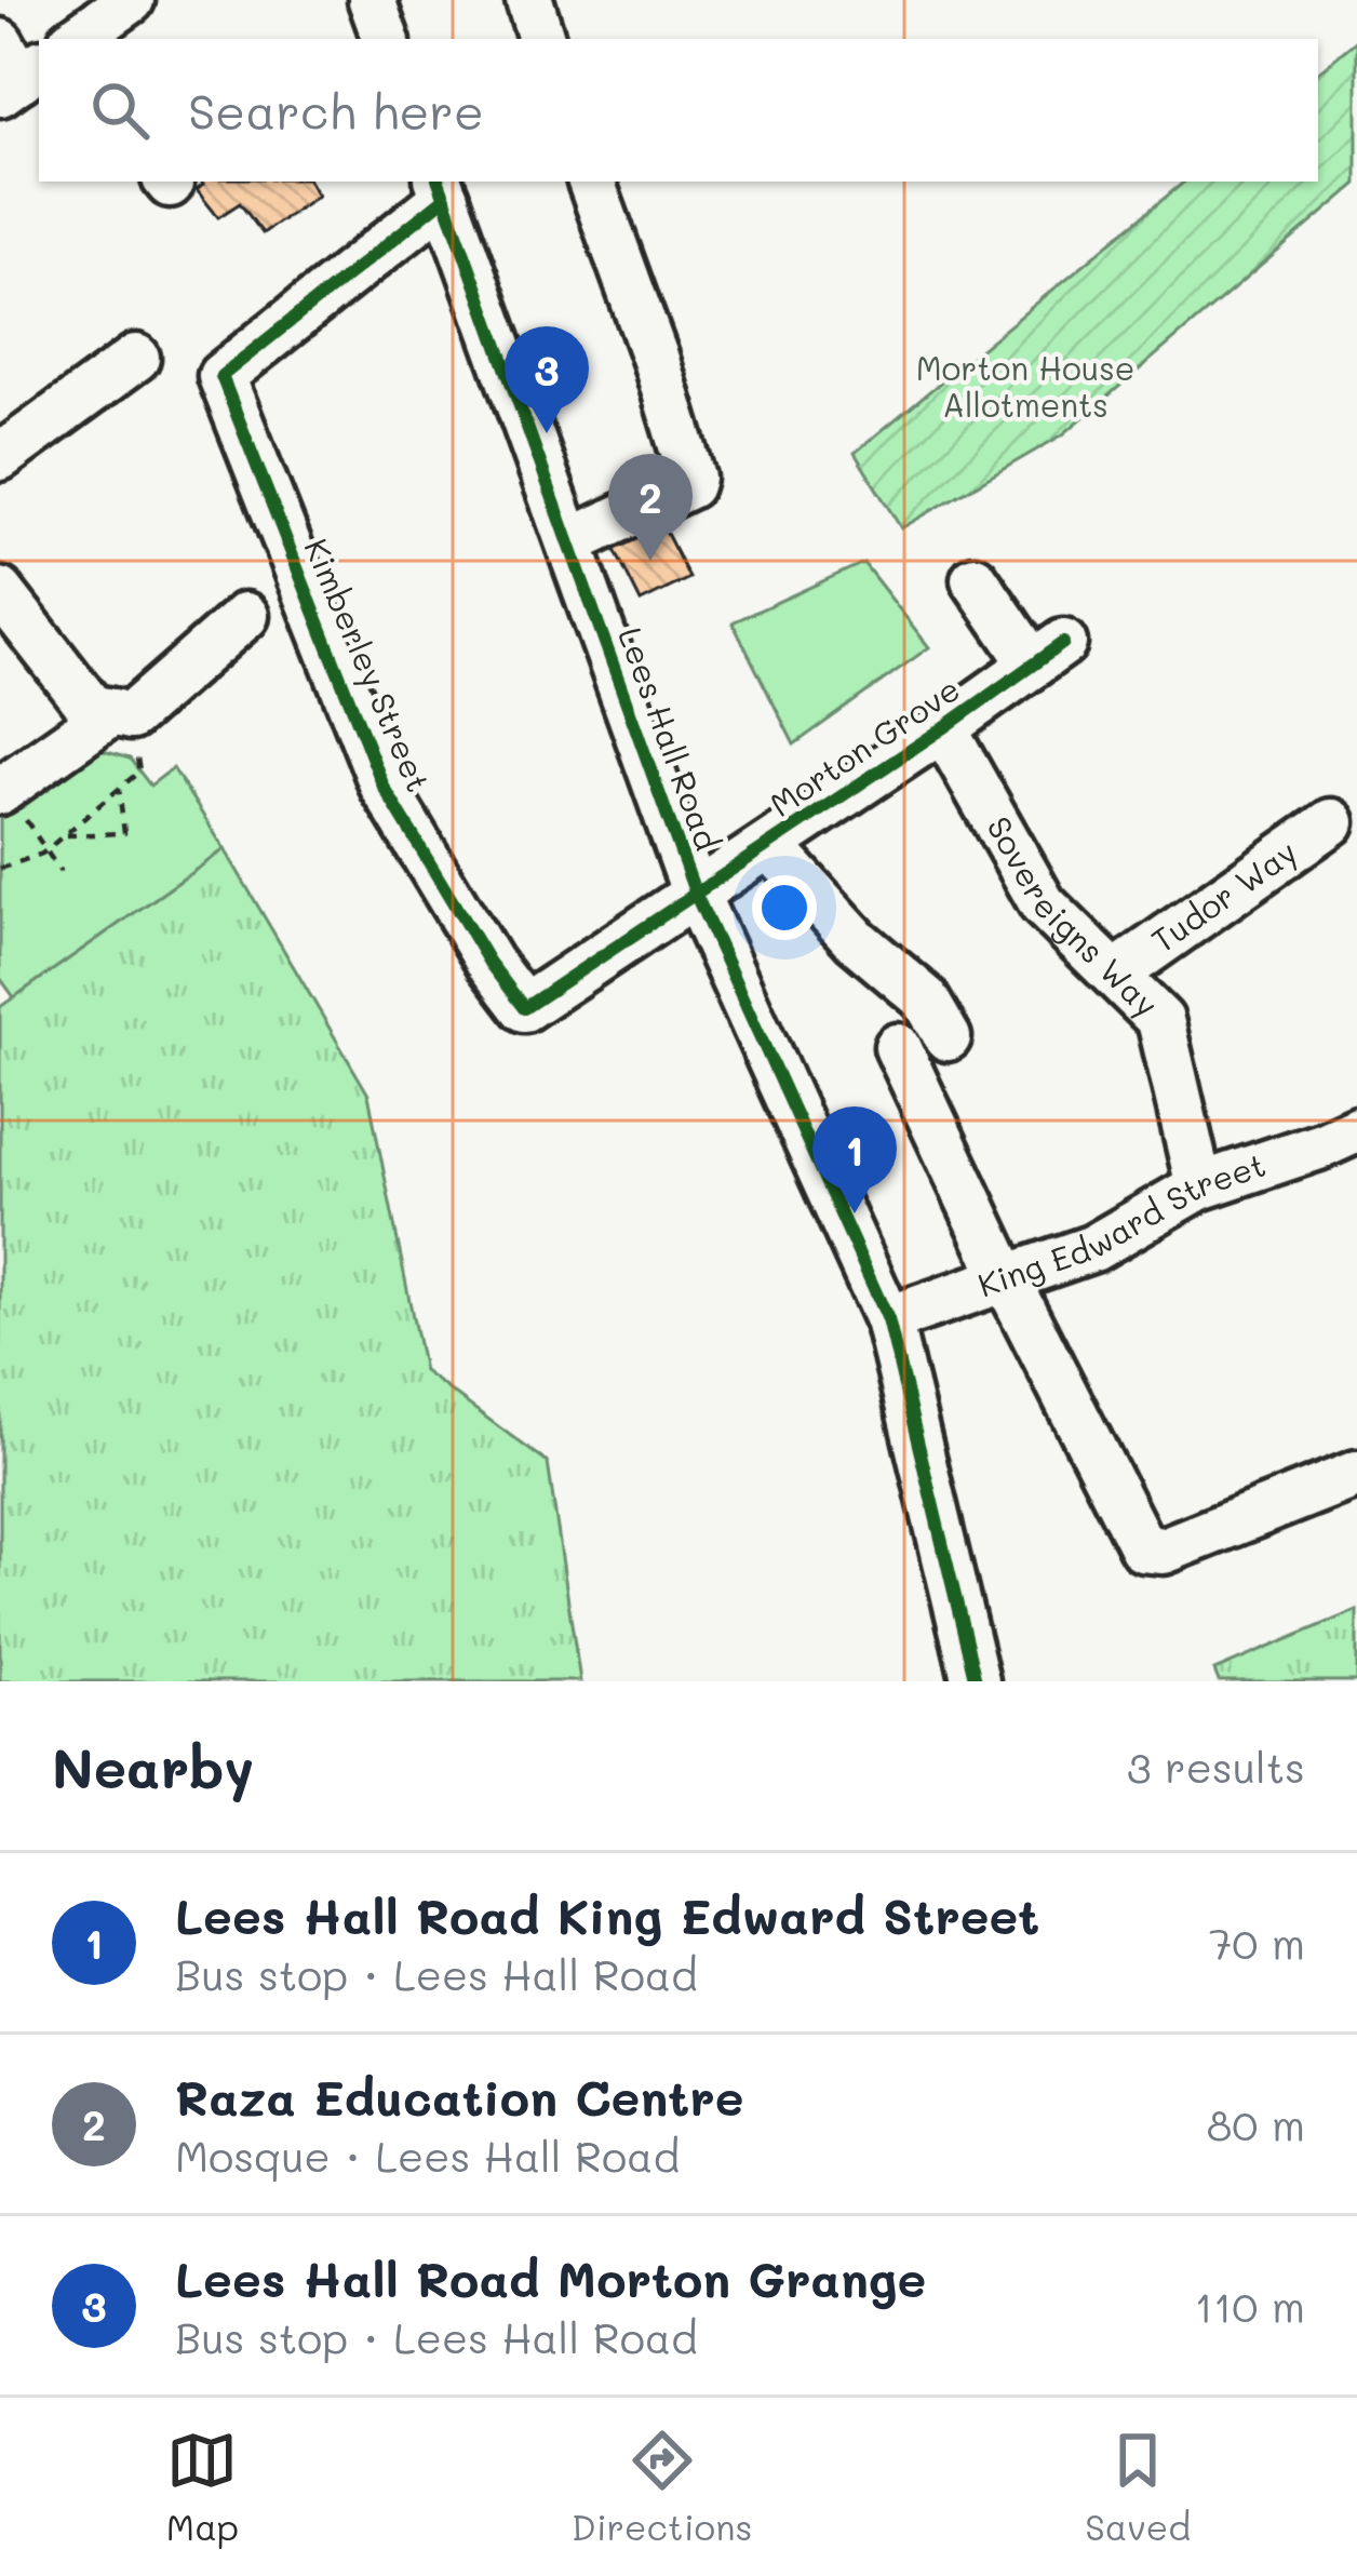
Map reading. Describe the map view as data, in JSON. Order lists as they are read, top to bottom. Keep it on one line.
{"streets":{"street":["Kimberley Street","Lees Hall Road","Morton Grove","Tudor Way","Sovereigns Way","King Edward Street"]},"crossings":[["Kimberley Street","Lees Hall Road"],["Kimberley Street","Morton Grove"],["Lees Hall Road","Morton Grove"],["Lees Hall Road","King Edward Street"],["Morton Grove","Sovereigns Way"],["Tudor Way","Sovereigns Way"],["Sovereigns Way","King Edward Street"]],"parks":["Morton House Allotments"],"page":{"search":"Search here","pins":["3","2","1"],"heading":["Nearby","3 results"],"list":[{"mark":"1","name":"Lees Hall Road King Edward Street","note":"Bus stop · Lees Hall Road","value":"70 m"},{"mark":"2","name":"Raza Education Centre","note":"Mosque · Lees Hall Road","value":"80 m"},{"mark":"3","name":"Lees Hall Road Morton Grange","note":"Bus stop · Lees Hall Road","value":"110 m"}],"nav":["Map","Directions","Saved"]}}
